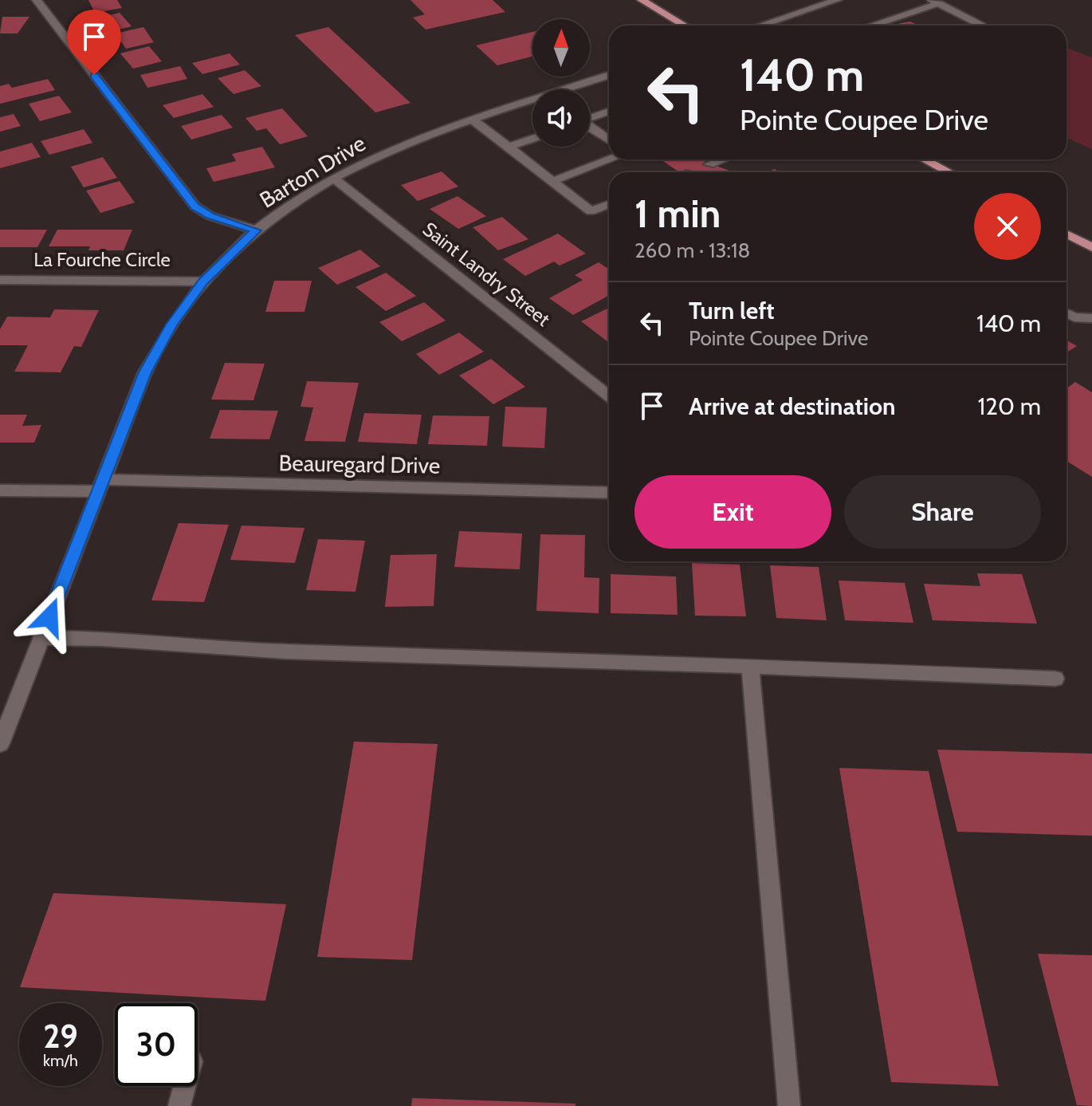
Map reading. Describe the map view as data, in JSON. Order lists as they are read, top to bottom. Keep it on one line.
{"streets":{"street":["Barton Drive","La Fourche Circle","Saint Landry Street","Beauregard Drive"]},"crossings":[["Barton Drive","La Fourche Circle"],["Barton Drive","Saint Landry Street"],["Barton Drive","Beauregard Drive"]],"north":"top","page":{"turn":["140 m","Pointe Coupee Drive"],"heading":["1 min","260 m · 13:18"],"list":[{"name":"Turn left","note":"Pointe Coupee Drive","value":"140 m"},{"name":"Arrive at destination","value":"120 m"}],"buttons":["Exit","Share"],"speed":"29 km/h","limit":"30"}}
